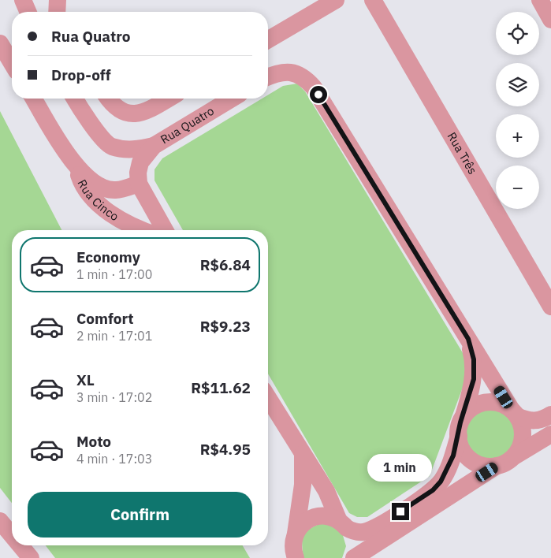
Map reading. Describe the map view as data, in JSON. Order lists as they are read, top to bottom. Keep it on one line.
{"streets":{"street":["Rua Quatro","Rua Três","Rua Cinco"]},"crossings":[["Rua Quatro","Rua Cinco"]],"page":{"map_buttons":["+","−"],"banner":["Rua Quatro","Drop-off"],"list":[{"name":"Economy","note":"1 min · 17:00","value":"R$6.84"},{"name":"Comfort","note":"2 min · 17:01","value":"R$9.23"},{"name":"XL","note":"3 min · 17:02","value":"R$11.62"},{"name":"Moto","note":"4 min · 17:03","value":"R$4.95"}],"bubble":"1 min","buttons":"Confirm"}}
